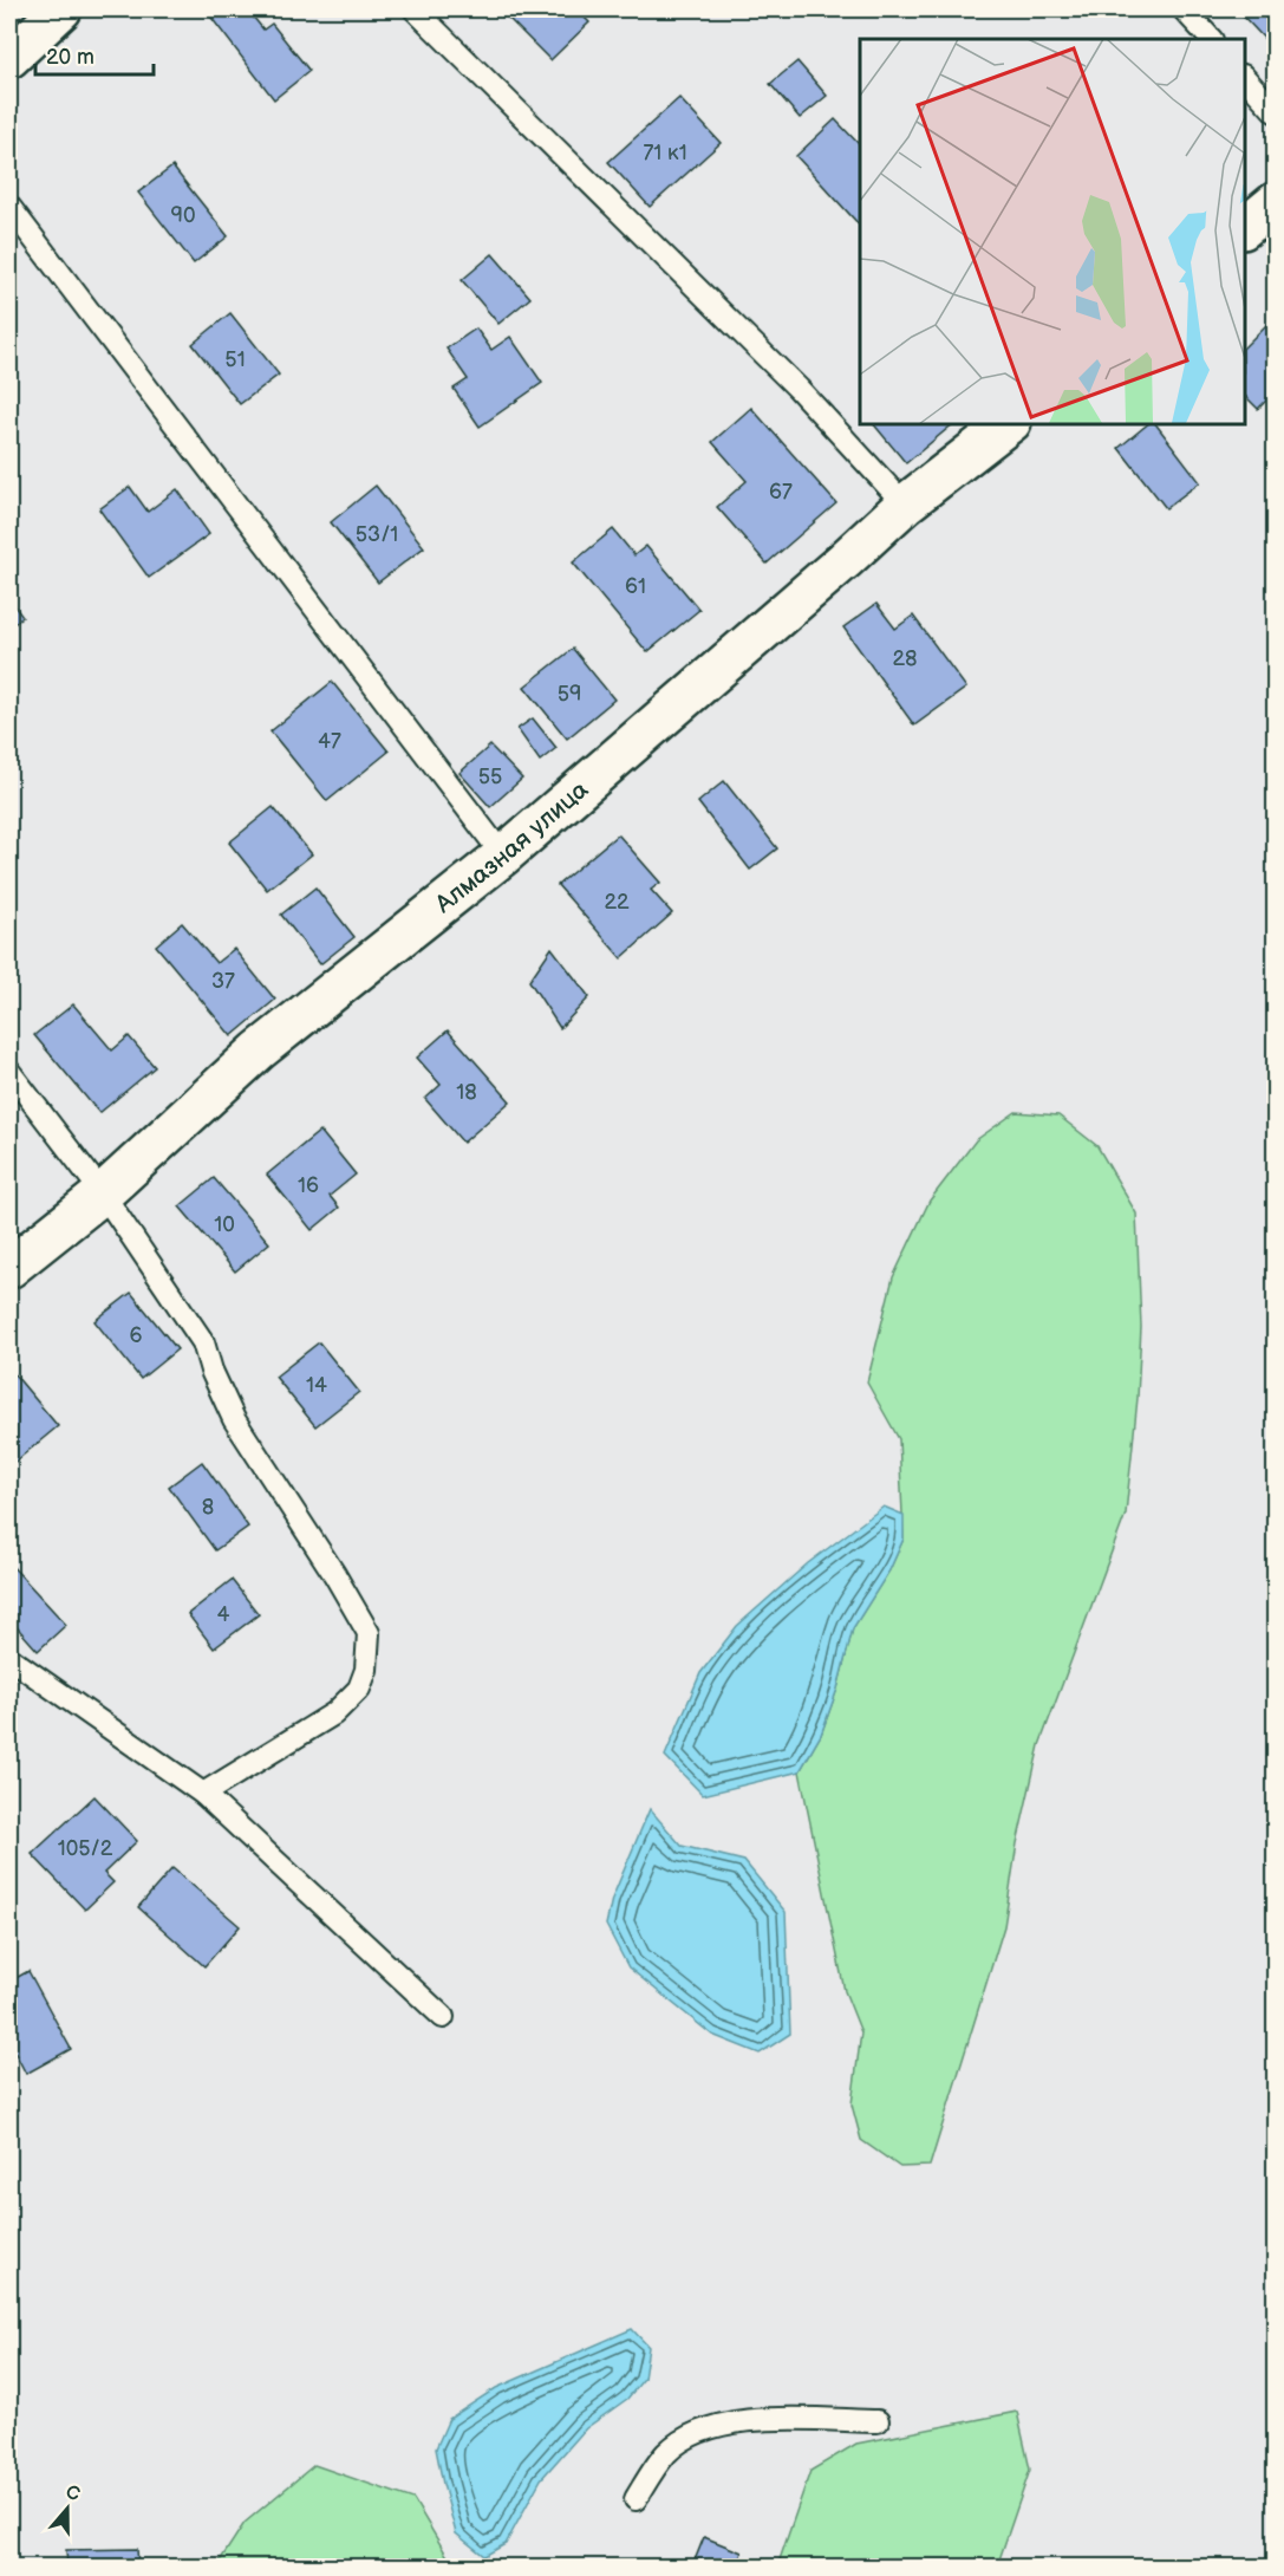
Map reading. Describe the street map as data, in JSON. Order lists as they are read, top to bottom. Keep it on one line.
{"streets":{"street":["Алмазная улица"]},"house_numbers":["71 к1","90","51","67","53/1","61","28","59","47","55","22","37","18","16","10","6","14","8","4","105/2"],"scale_bar":"20 m","north":"top"}
